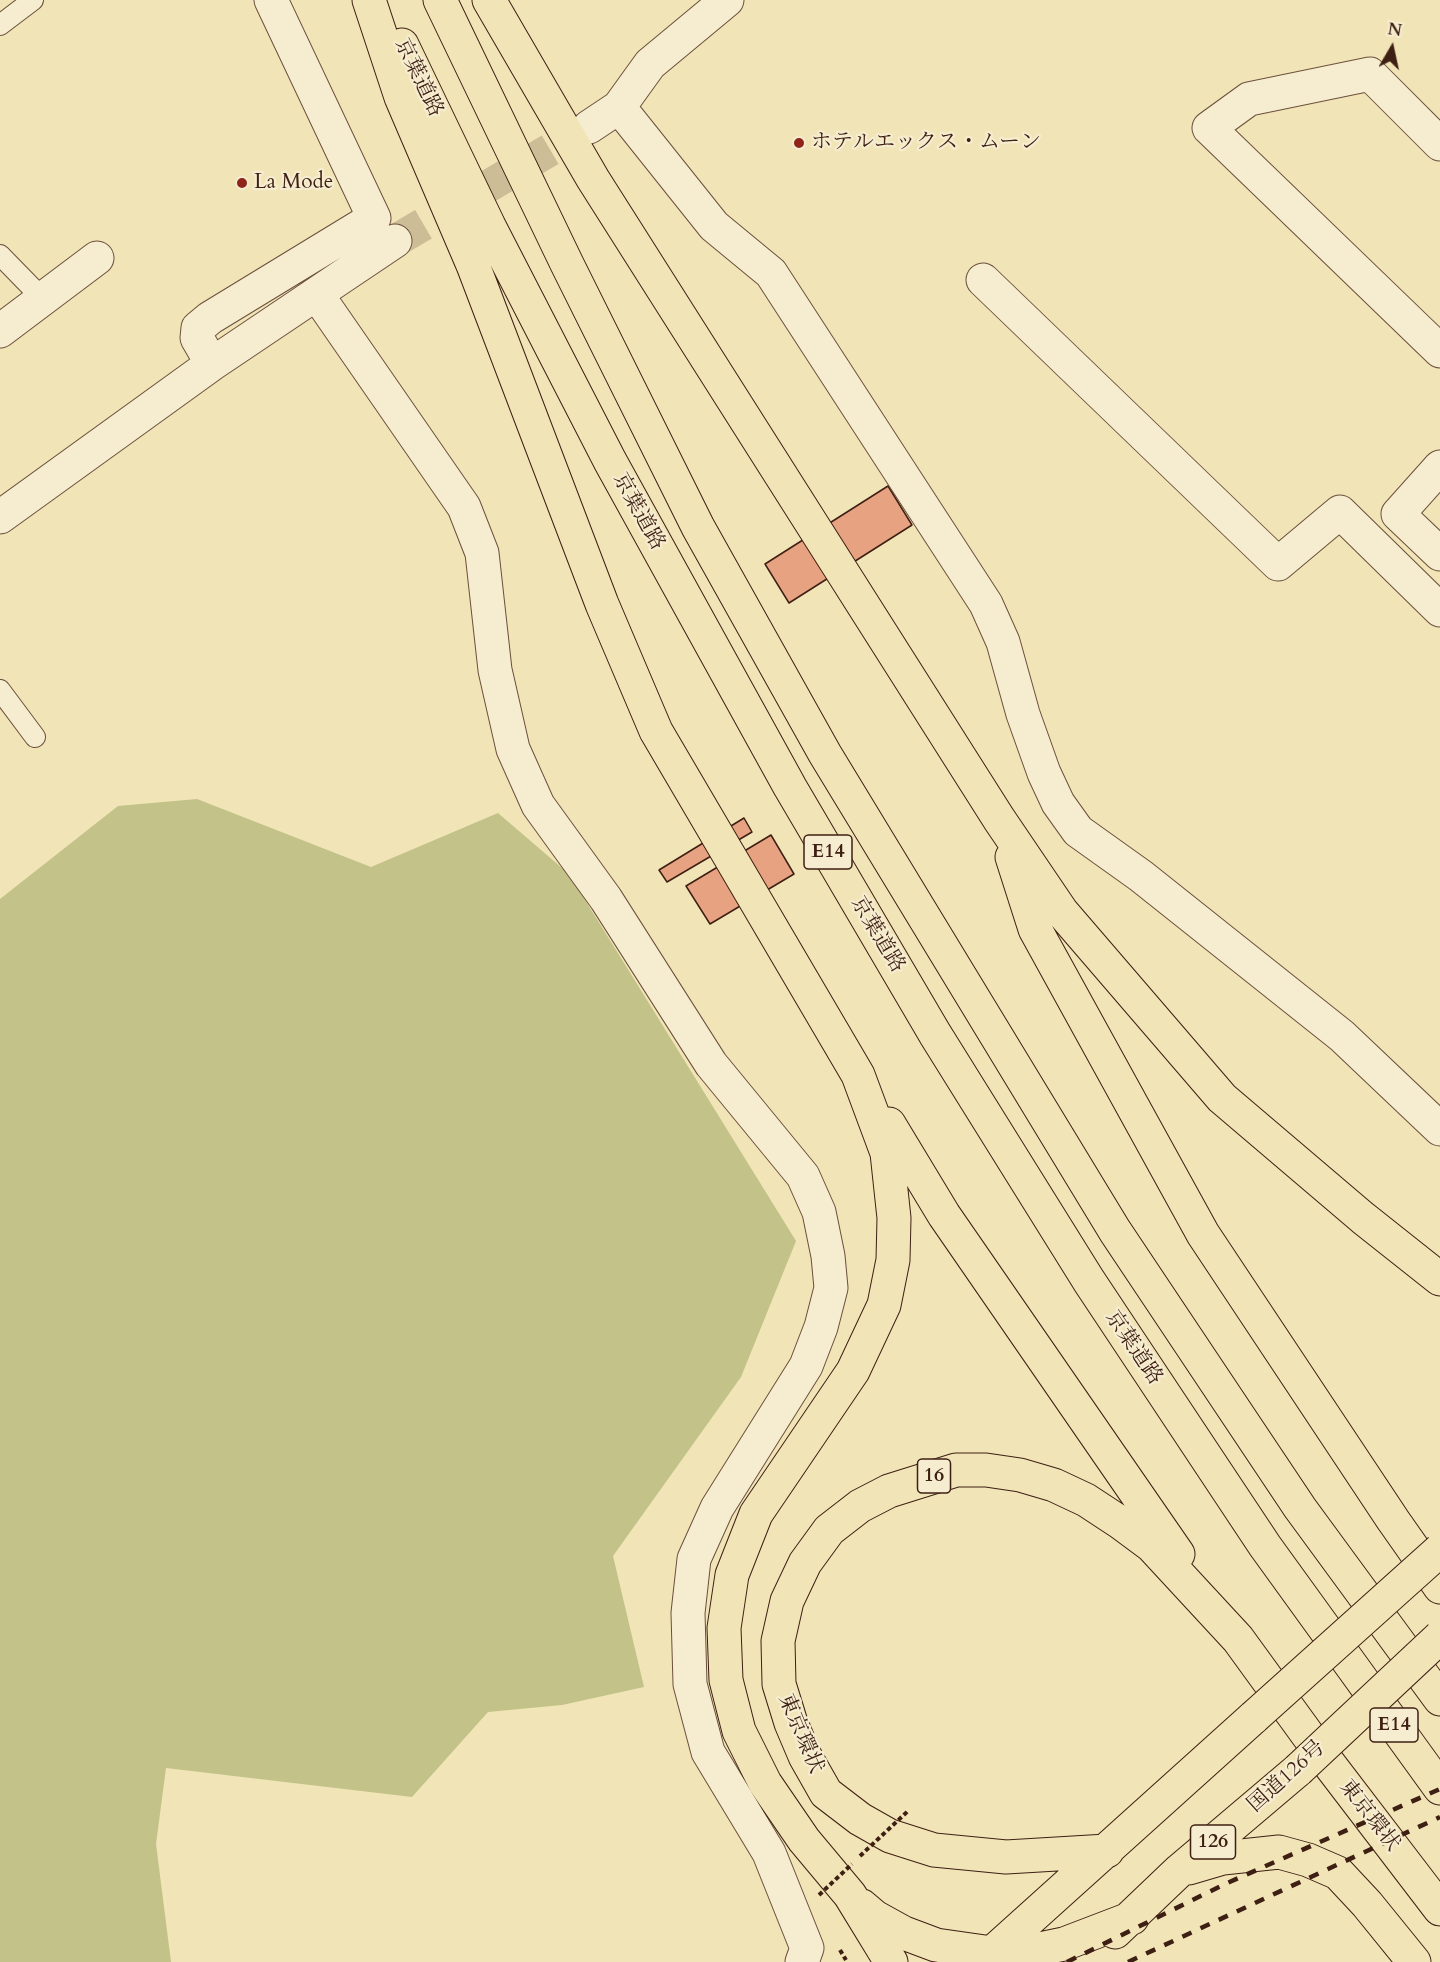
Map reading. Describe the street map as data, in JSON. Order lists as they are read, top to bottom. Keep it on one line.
{"streets":{"highway":["京葉道路","E14","16","東京環状","国道126号","126"]},"places":["ホテルエックス・ムーン","La Mode"],"north":"top"}
